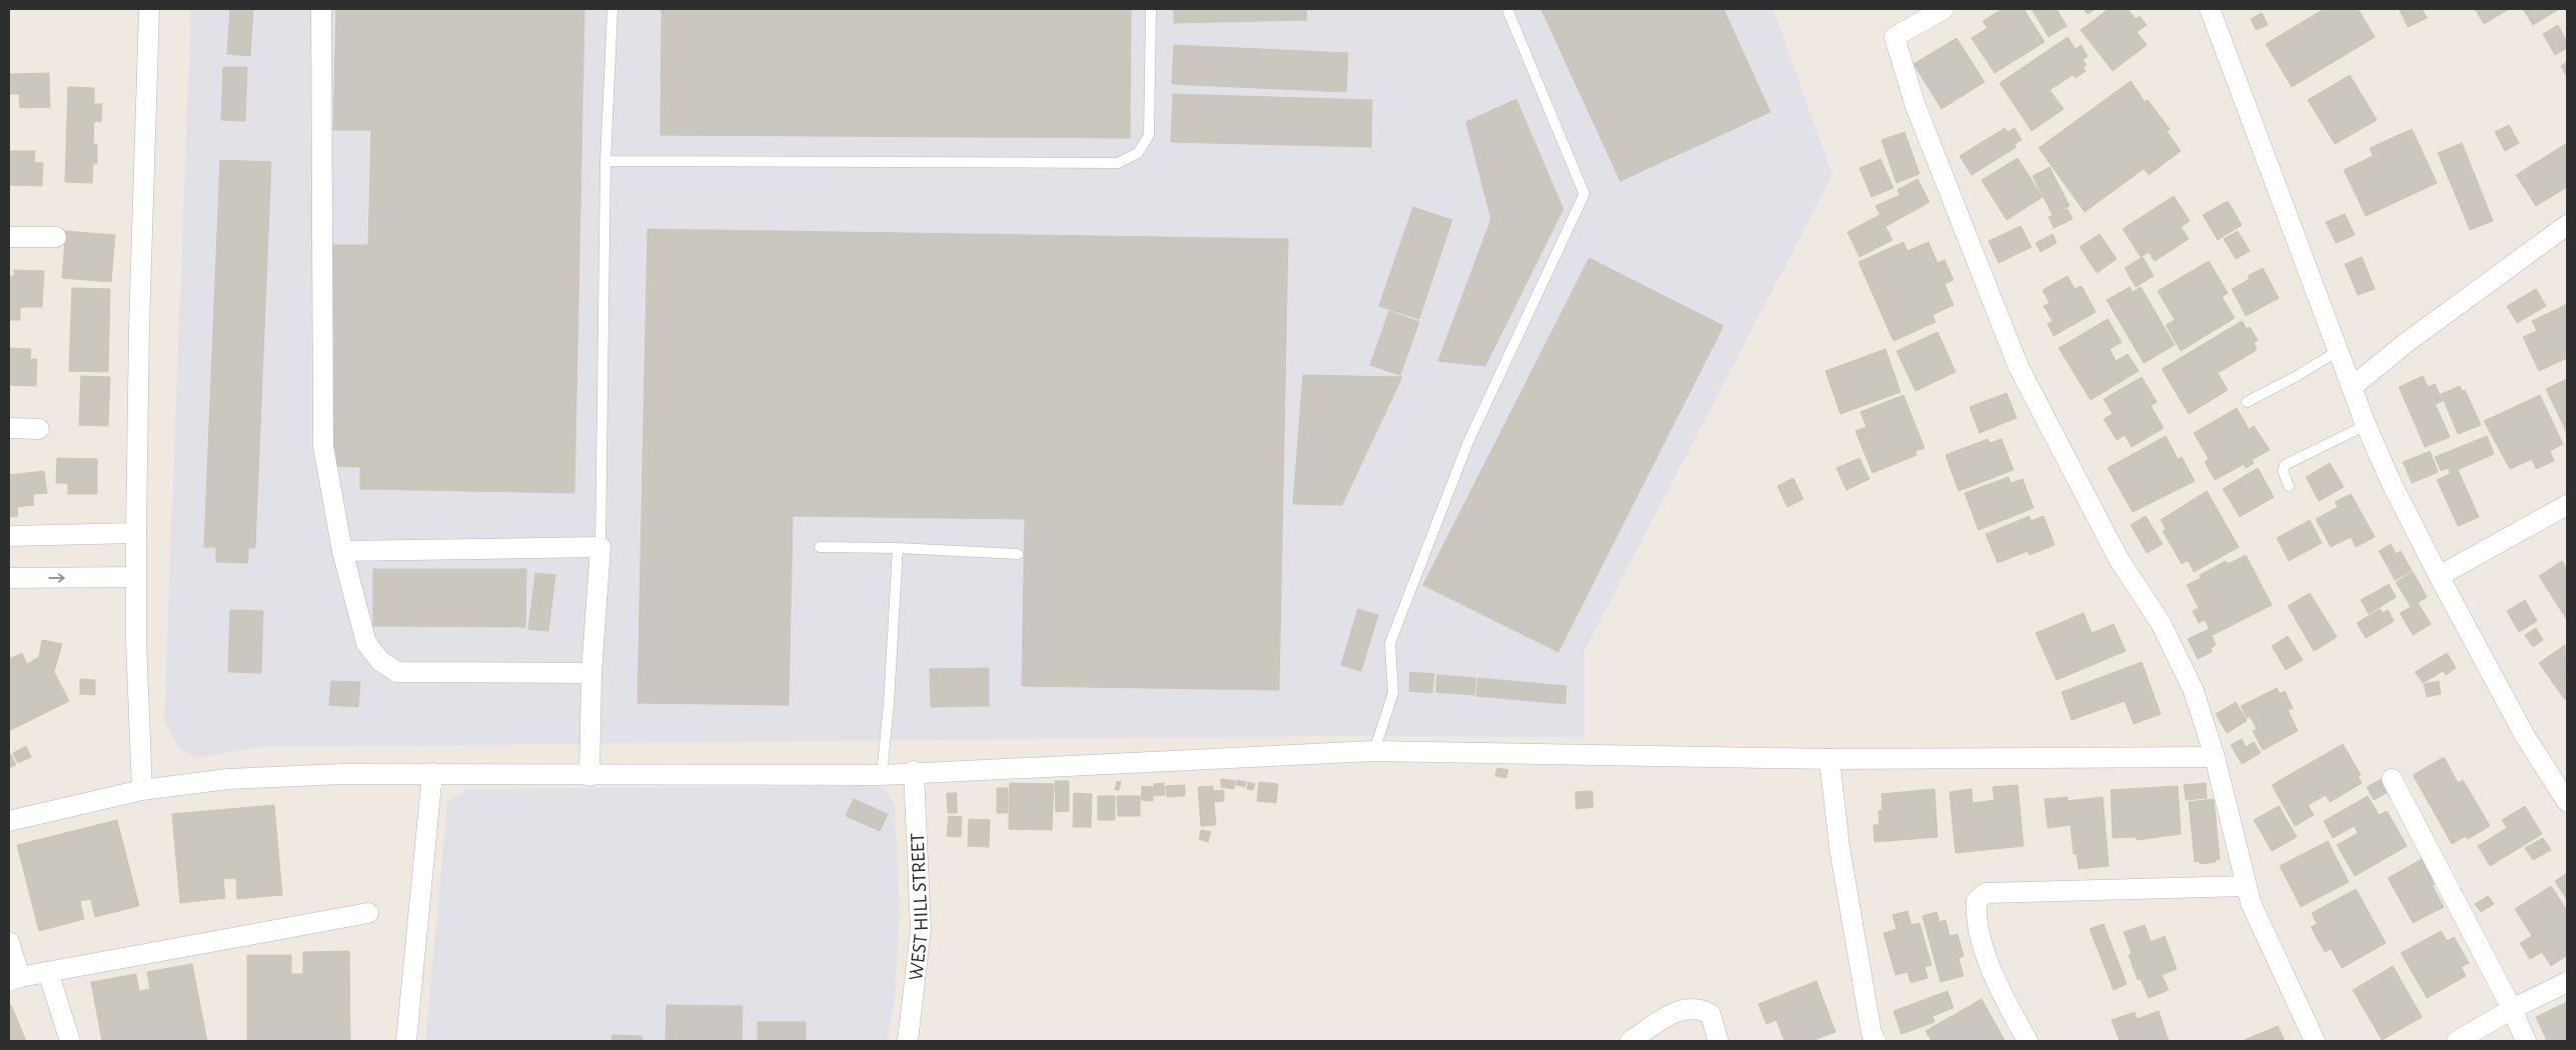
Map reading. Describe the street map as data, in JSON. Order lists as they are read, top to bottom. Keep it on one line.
{"streets":{"street":["WEST HILL STREET"]}}
